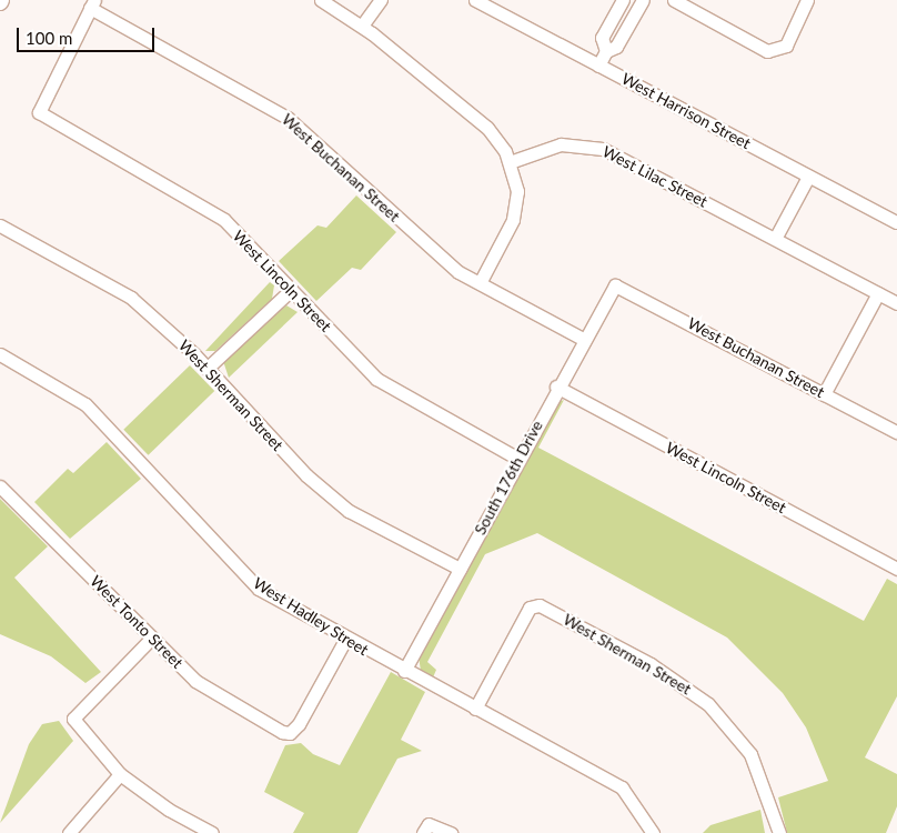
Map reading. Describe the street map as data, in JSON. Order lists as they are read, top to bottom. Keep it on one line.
{"streets":{"street":["West Harrison Street","West Buchanan Street","West Lilac Street","West Lincoln Street","West Sherman Street","South 176th Drive","West Hadley Street","West Tonto Street"]},"crossings":[["West Buchanan Street","West Lincoln Street"],["West Buchanan Street","South 176th Drive"],["West Lincoln Street","South 176th Drive"],["West Sherman Street","South 176th Drive"],["West Sherman Street","West Hadley Street"],["South 176th Drive","West Hadley Street"],["West Hadley Street","West Tonto Street"]],"scale_bar":"100 m"}
